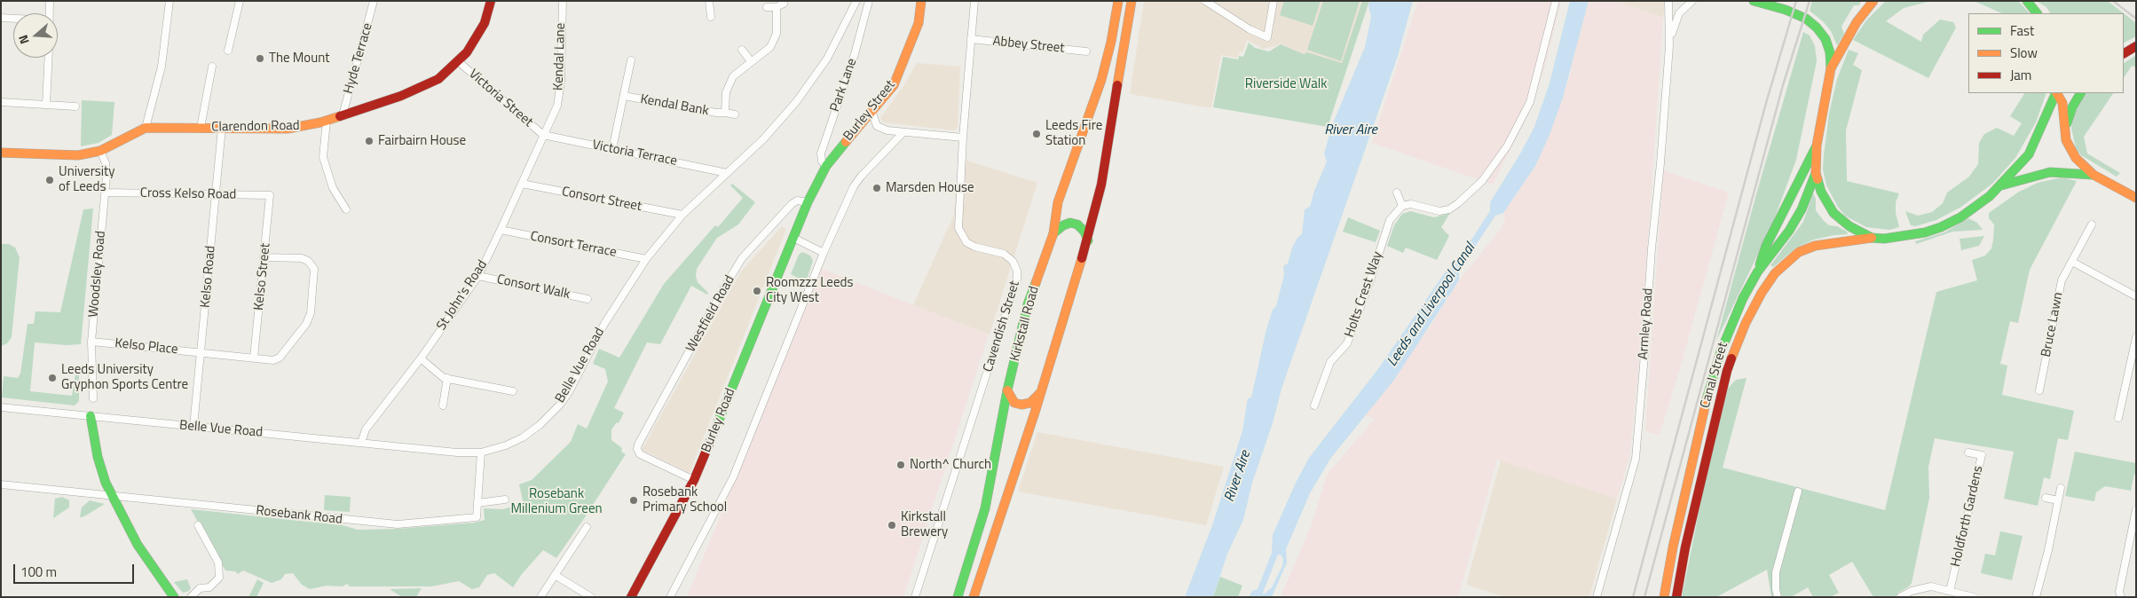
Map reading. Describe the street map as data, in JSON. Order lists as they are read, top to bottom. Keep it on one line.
{"streets":{"main road":["Burley Street","Clarendon Road","Kirkstall Road","Canal Street","Burley Road"],"street":["Abbey Street","Kendal Lane","Hyde Terrace","Park Lane","Victoria Street","Kendal Bank","Victoria Terrace","Cross Kelso Road","Consort Street","Consort Terrace","Woodsley Road","Kelso Road","Kelso Street","Consort Walk","Holts Crest Way","St John's Road","Westfield Road","Armley Road","Bruce Lawn","Cavendish Street","Kelso Place","Belle Vue Road","Rosebank Road","Holdforth Gardens"]},"crossings":[["Abbey Street","Cavendish Street"],["Kendal Lane","Victoria Street"],["Kendal Lane","Victoria Terrace"],["Kendal Lane","St John's Road"],["Hyde Terrace","Clarendon Road"],["Park Lane","Burley Street"],["Park Lane","Burley Road"],["Victoria Street","Clarendon Road"],["Victoria Street","Victoria Terrace"],["Victoria Street","St John's Road"],["Burley Street","Burley Road"],["Clarendon Road","Woodsley Road"],["Clarendon Road","Kelso Road"],["Victoria Terrace","St John's Road"],["Victoria Terrace","Belle Vue Road"],["Cross Kelso Road","Woodsley Road"],["Cross Kelso Road","Kelso Road"],["Cross Kelso Road","Kelso Street"],["Consort Street","St John's Road"],["Consort Street","Belle Vue Road"],["Consort Terrace","St John's Road"],["Consort Terrace","Belle Vue Road"],["Woodsley Road","Kelso Place"],["Kelso Road","Kelso Place"],["Kelso Road","Belle Vue Road"],["Kelso Street","Kelso Place"],["Consort Walk","St John's Road"],["St John's Road","Belle Vue Road"],["Westfield Road","Burley Road"]],"water":["River Aire","Leeds and Liverpool Canal"],"parks":["Riverside Walk","Rosebank Millenium Green"],"places":["The Mount","Leeds Fire Station","Fairbairn House","University of Leeds","Marsden House","Roomzzz Leeds City West","Leeds University Gryphon Sports Centre","North^ Church","Rosebank Primary School","Kirkstall Brewery"],"legend":["Fast","Slow","Jam"],"scale_bar":"100 m","north":"left"}
